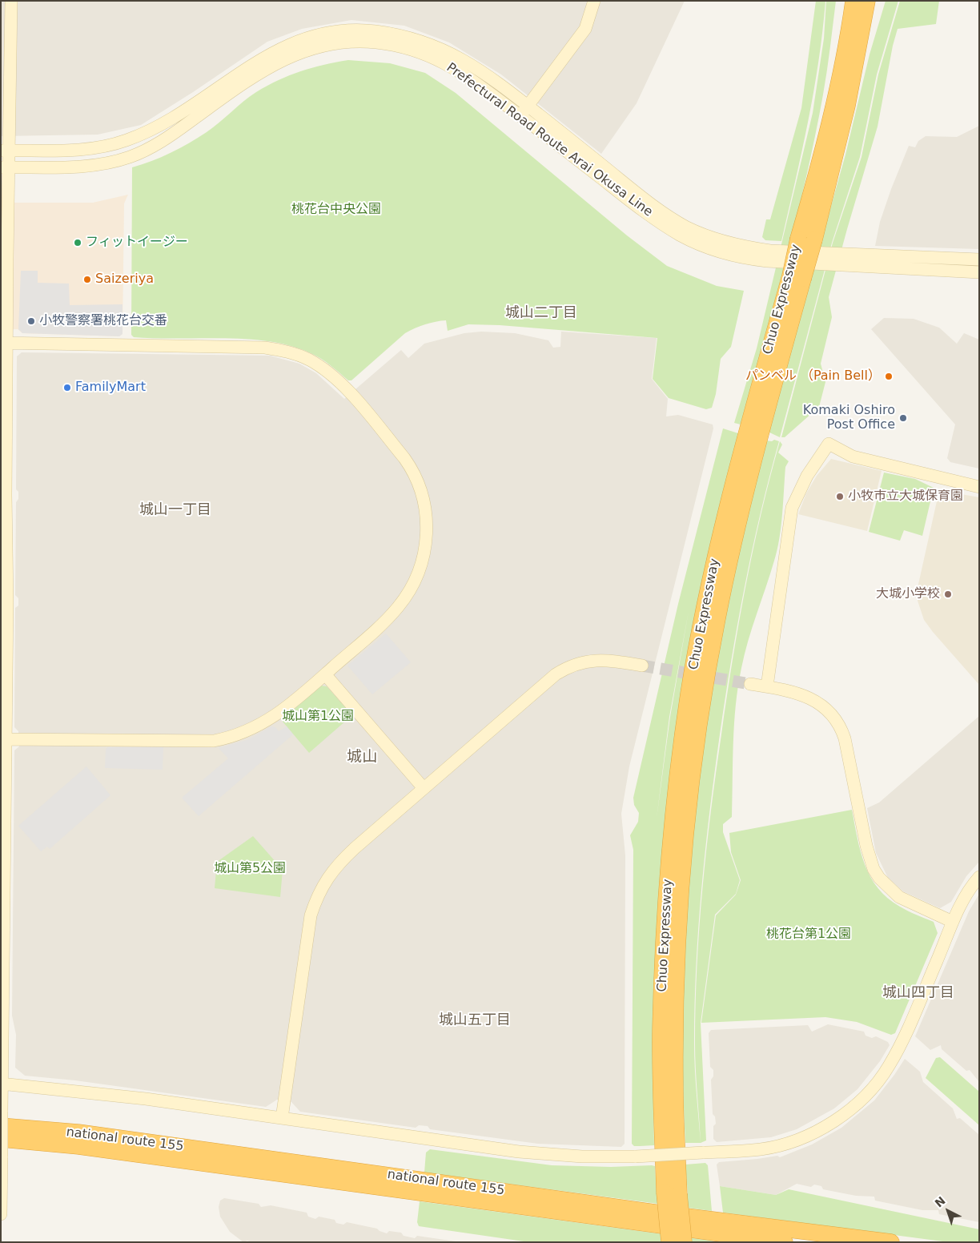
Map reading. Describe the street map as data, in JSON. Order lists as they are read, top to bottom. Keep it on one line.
{"streets":{"highway":["Chuo Expressway","national route 155"],"street":["Prefectural Road Route Arai Okusa Line"]},"districts":["城山二丁目","城山一丁目","城山","城山四丁目","城山五丁目"],"parks":["桃花台中央公園","城山第1公園","城山第5公園","桃花台第1公園"],"places":["フィットイージー","Saizeriya","小牧警察署桃花台交番","パンベル （Pain Bell）","FamilyMart","Komaki Oshiro Post Office","小牧市立大城保育園","大城小学校"],"north":"top left"}
